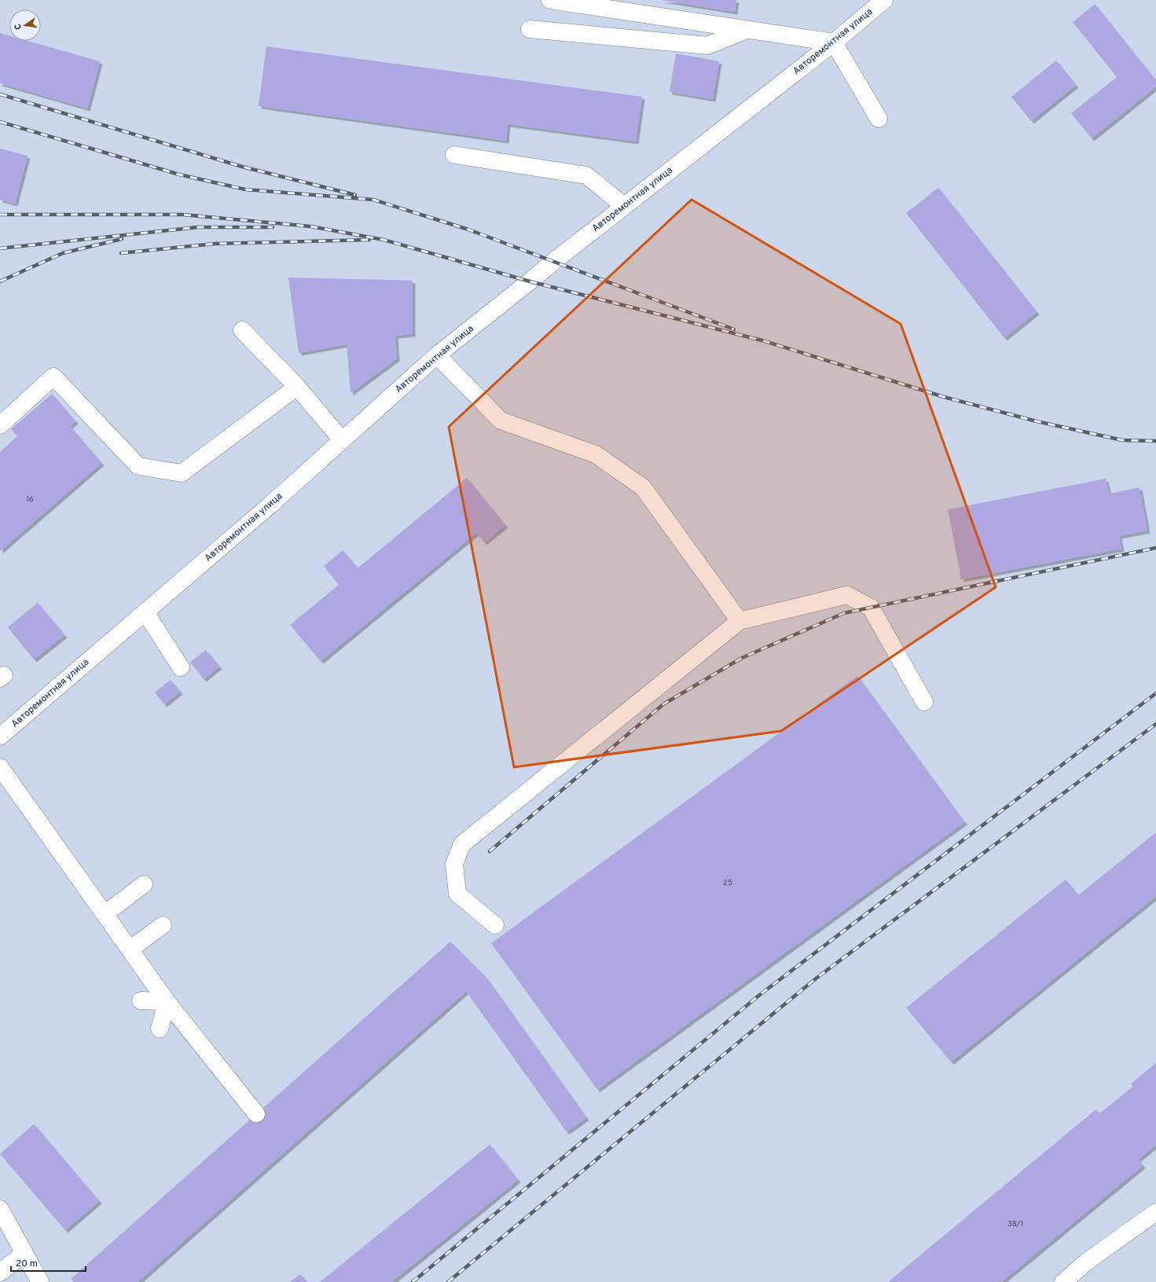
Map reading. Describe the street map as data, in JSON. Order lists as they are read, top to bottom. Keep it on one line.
{"streets":{"street":["Авторемонтная улица"]},"house_numbers":["16","25","38/1"],"scale_bar":"20 m","north":"left"}
